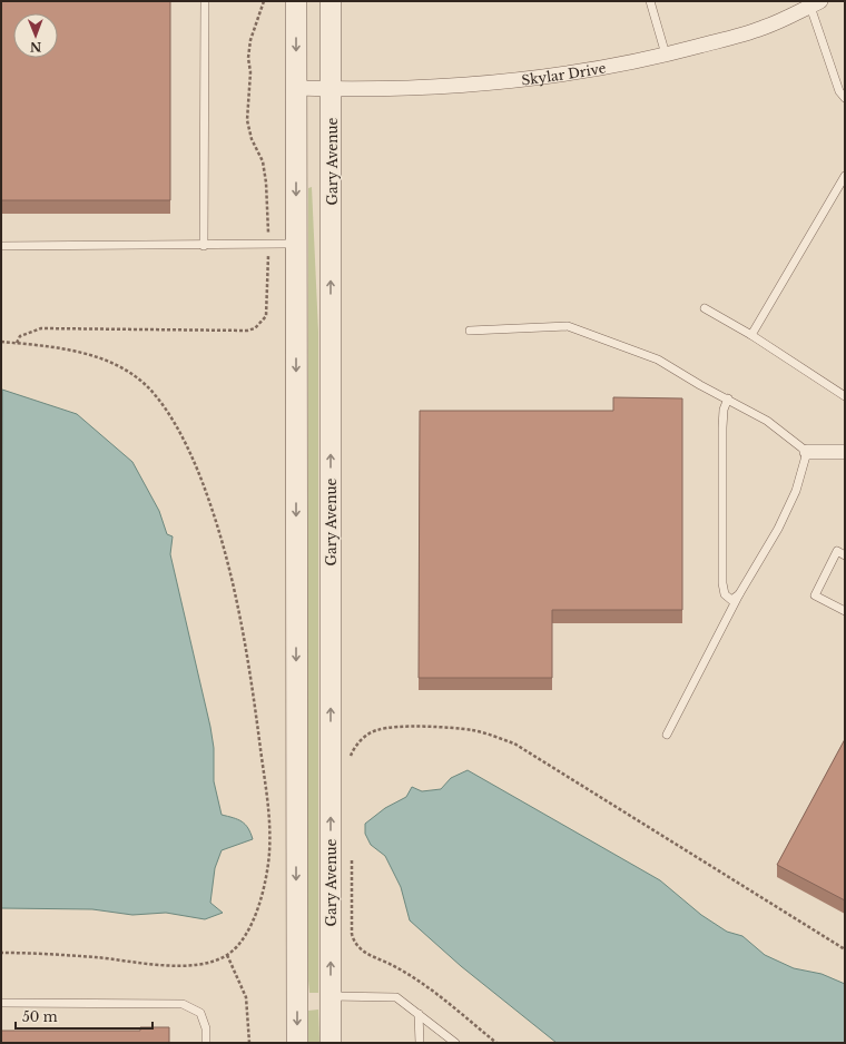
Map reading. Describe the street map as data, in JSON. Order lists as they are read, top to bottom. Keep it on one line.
{"streets":{"main road":["Gary Avenue"],"street":["Skylar Drive"]},"crossings":[["Skylar Drive","Gary Avenue"]],"scale_bar":"50 m","north":"bottom"}
